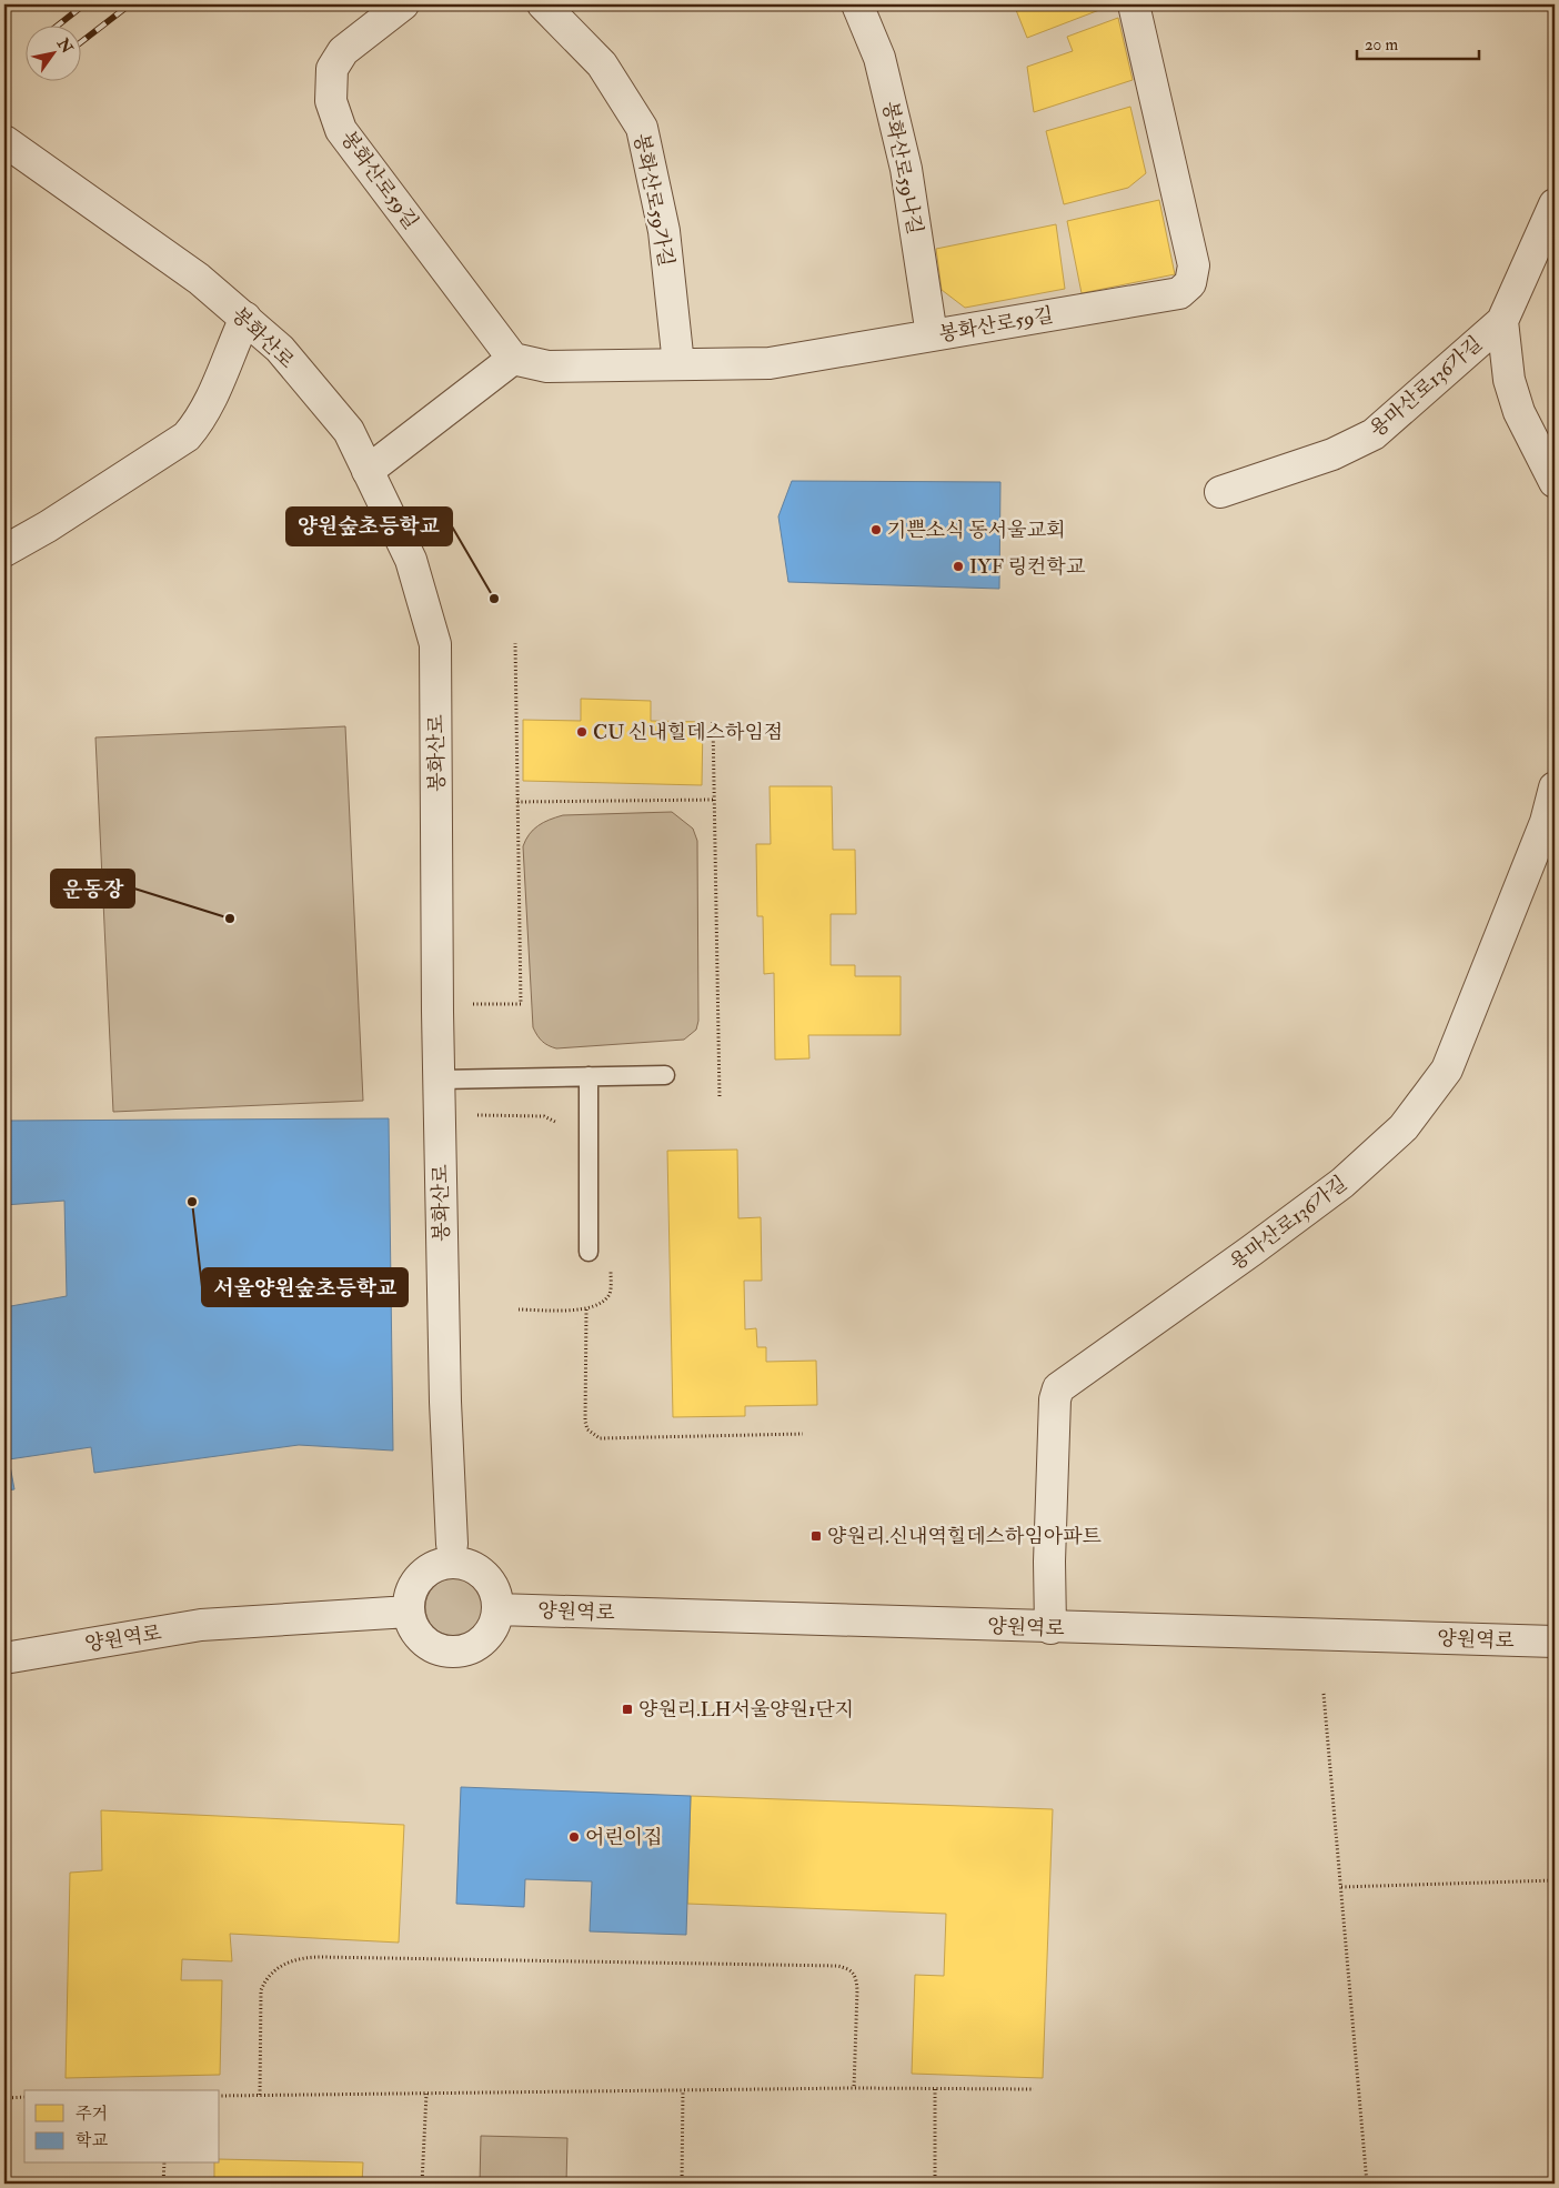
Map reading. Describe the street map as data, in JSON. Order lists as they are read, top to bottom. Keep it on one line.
{"streets":{"street":["봉화산로59나길","봉화산로59길","봉화산로59가길","봉화산로","용마산로136가길","양원역로"]},"crossings":[["봉화산로59나길","봉화산로59길"],["봉화산로59길","봉화산로59가길"],["봉화산로","양원역로"],["용마산로136가길","양원역로"]],"places":{"other":["기쁜소식 동서울교회","IYF 링컨학교","양원숲초등학교","CU 신내힐데스하임점","운동장","서울양원숲초등학교","어린이집"],"transit":["양원리.신내역힐데스하임아파트","양원리.LH서울양원1단지"]},"legend":["주거","학교"],"scale_bar":"20 m","north":"top right"}
